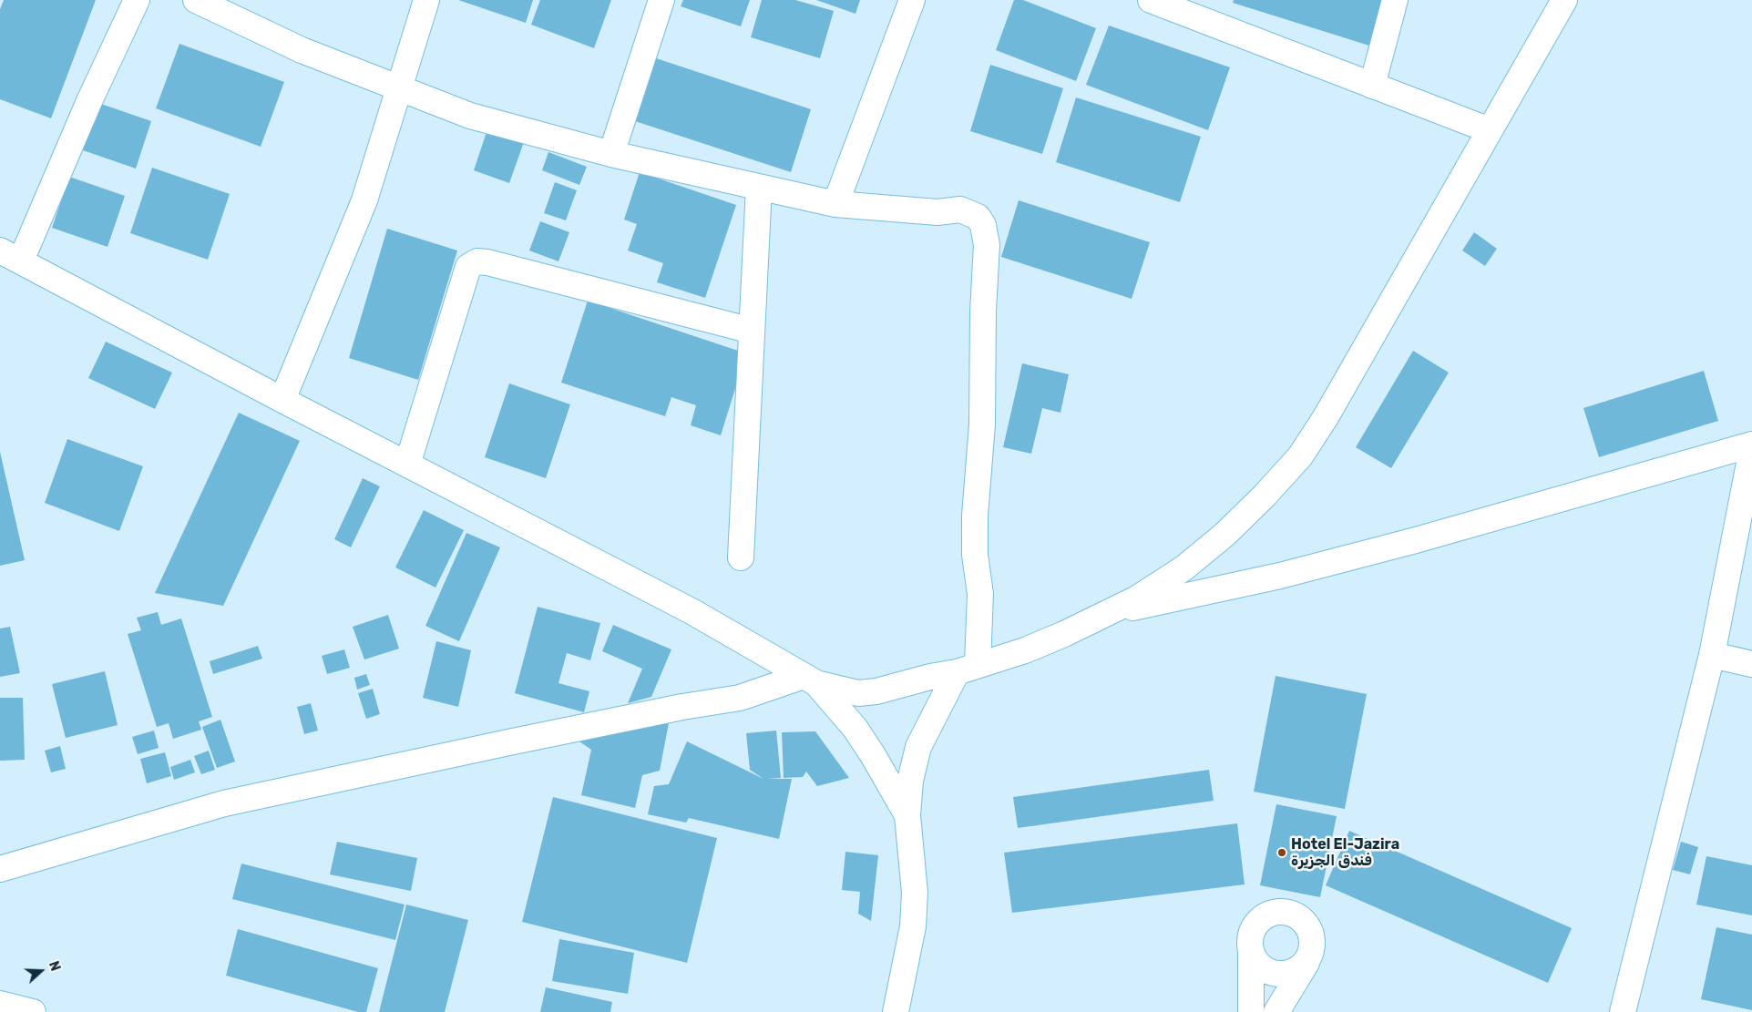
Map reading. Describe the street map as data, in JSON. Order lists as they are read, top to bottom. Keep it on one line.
{"places":["Hotel El-Jazira فندق الجزيرة"],"north":"right"}
